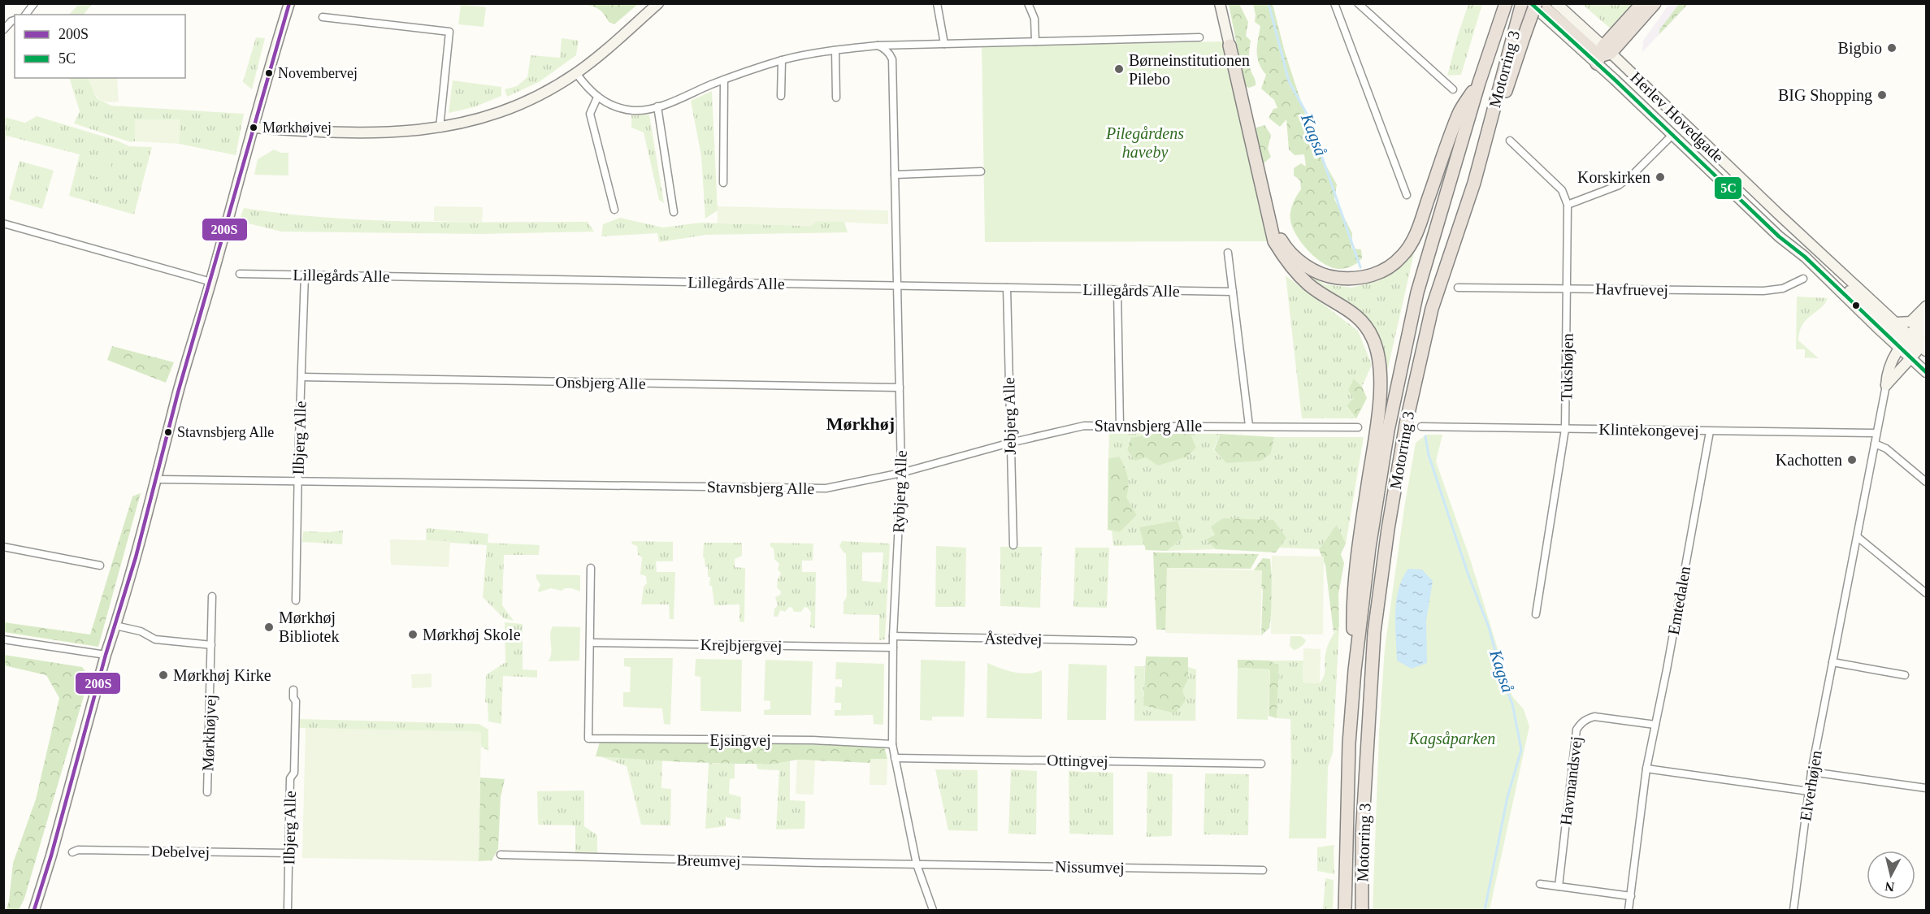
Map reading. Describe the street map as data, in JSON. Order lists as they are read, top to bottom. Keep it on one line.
{"streets":{"highway":["Motorring 3"],"street":["Herlev Hovedgade","Lillegårds Alle","Havfruevej","Tukshøjen","Onsbjerg Alle","Jebjerg Alle","Stavnsbjerg Alle","Klintekongevej","Ilbjerg Alle","Rybjerg Alle","Emtedalen","Åstedvej","Krejbjergvej","Mørkhøjvej","Ejsingvej","Ottingvej","Havmandsvej","Elverhøjen","Debelvej","Breumvej","Nissumvej"]},"crossings":[["Herlev Hovedgade","Elverhøjen"],["Lillegårds Alle","Jebjerg Alle"],["Lillegårds Alle","Ilbjerg Alle"],["Lillegårds Alle","Rybjerg Alle"],["Havfruevej","Tukshøjen"],["Tukshøjen","Klintekongevej"],["Onsbjerg Alle","Ilbjerg Alle"],["Onsbjerg Alle","Rybjerg Alle"],["Jebjerg Alle","Stavnsbjerg Alle"],["Stavnsbjerg Alle","Ilbjerg Alle"],["Stavnsbjerg Alle","Rybjerg Alle"],["Klintekongevej","Emtedalen"],["Klintekongevej","Elverhøjen"],["Ilbjerg Alle","Debelvej"],["Rybjerg Alle","Åstedvej"],["Rybjerg Alle","Krejbjergvej"],["Rybjerg Alle","Ejsingvej"],["Rybjerg Alle","Ottingvej"],["Rybjerg Alle","Breumvej"],["Rybjerg Alle","Nissumvej"],["Emtedalen","Havmandsvej"],["Krejbjergvej","Ejsingvej"],["Breumvej","Nissumvej"]],"districts":["Mørkhøj"],"water":["Kagså"],"parks":["Pilegårdens haveby","Kagsåparken"],"places":["Bigbio","Børneinstitutionen Pilebo","Novembervej","BIG Shopping","Mørkhøjvej","Korskirken","Stavnsbjerg Alle","Kachotten","Mørkhøj Bibliotek","Mørkhøj Skole","Mørkhøj Kirke"],"lines":["transit line 200S","transit line 5C"],"legend":["200S","5C"],"north":"bottom"}
